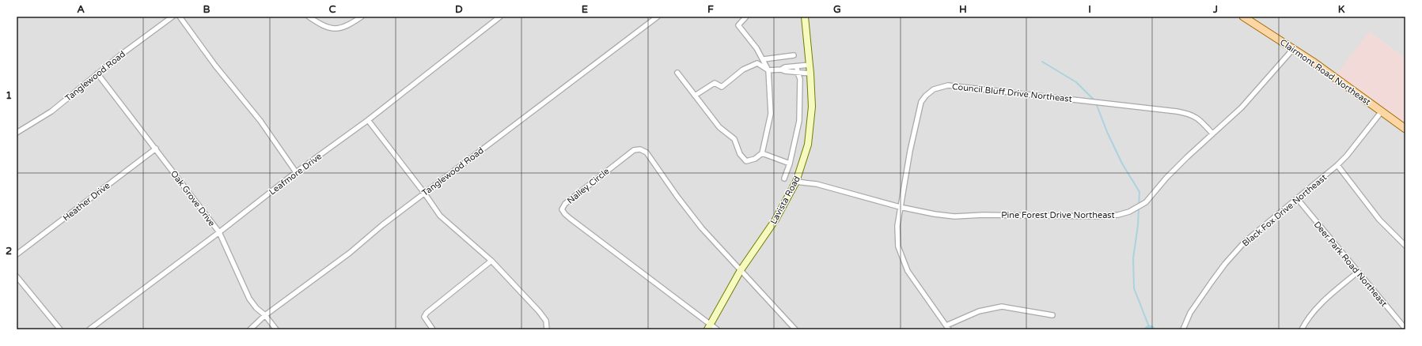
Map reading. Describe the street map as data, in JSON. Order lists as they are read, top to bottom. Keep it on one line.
{"streets":{"main road":["Clairmont Road Northeast","Lavista Road"],"street":["Tanglewood Road","Council Bluff Drive Northeast","Leafmore Drive","Nalley Circle","Oak Grove Drive","Heather Drive","Black Fox Drive Northeast","Pine Forest Drive Northeast","Deer Park Road Northeast"]},"crossings":[["Clairmont Road Northeast","Black Fox Drive Northeast"],["Clairmont Road Northeast","Pine Forest Drive Northeast"],["Tanglewood Road","Oak Grove Drive"],["Council Bluff Drive Northeast","Pine Forest Drive Northeast"],["Leafmore Drive","Oak Grove Drive"],["Nalley Circle","Lavista Road"],["Oak Grove Drive","Heather Drive"],["Lavista Road","Pine Forest Drive Northeast"],["Black Fox Drive Northeast","Deer Park Road Northeast"]],"grid":{"columns":["A","B","C","D","E","F","G","H","I","J","K"],"rows":["1","2"]}}
